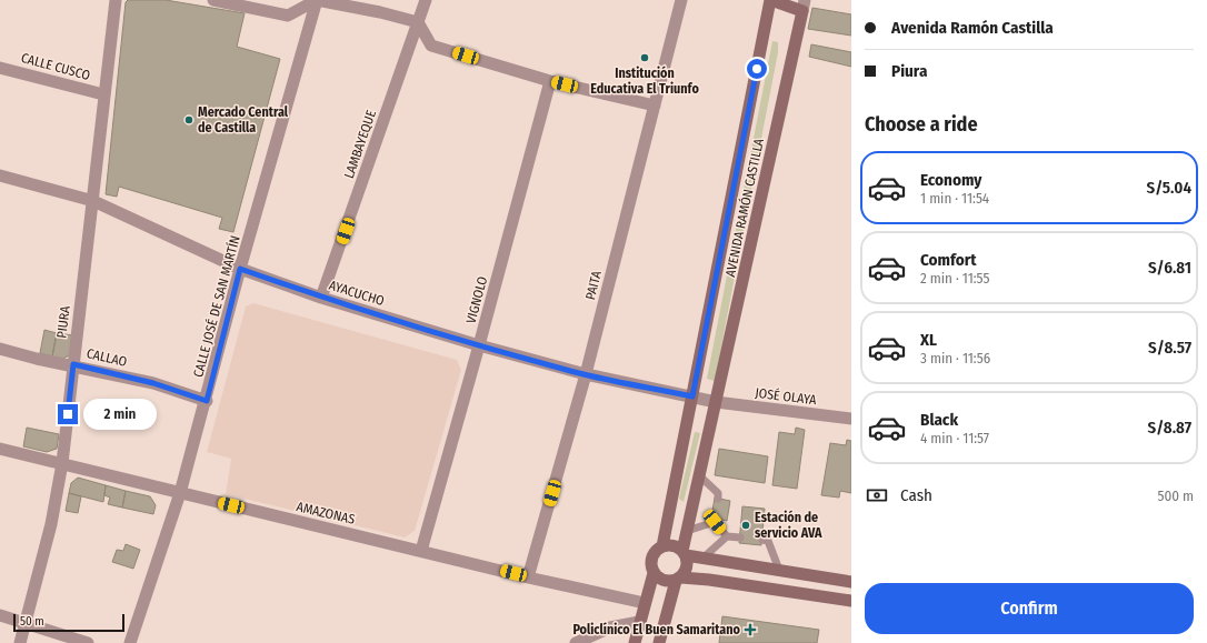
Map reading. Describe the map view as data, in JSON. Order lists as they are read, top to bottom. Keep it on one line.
{"streets":{"main road":["AVENIDA RAMÓN CASTILLA"],"street":["CALLE CUSCO","LAMBAYEQUE","PAITA","AYACUCHO","VIGNOLO","CALLE JOSÉ DE SAN MARTÍN","PIURA","CALLAO","JOSÉ OLAYA","AMAZONAS"]},"crossings":[["CALLE CUSCO","PIURA"],["LAMBAYEQUE","AYACUCHO"],["AVENIDA RAMÓN CASTILLA","AYACUCHO"],["AVENIDA RAMÓN CASTILLA","JOSÉ OLAYA"],["PAITA","AYACUCHO"],["PAITA","AMAZONAS"],["AYACUCHO","VIGNOLO"],["AYACUCHO","CALLE JOSÉ DE SAN MARTÍN"],["AYACUCHO","PIURA"],["AYACUCHO","JOSÉ OLAYA"],["VIGNOLO","AMAZONAS"],["CALLE JOSÉ DE SAN MARTÍN","CALLAO"],["CALLE JOSÉ DE SAN MARTÍN","AMAZONAS"],["PIURA","CALLAO"],["PIURA","AMAZONAS"]],"places":{"other":["Institución Educativa El Triunfo","Mercado Central de Castilla","Estación de servicio AVA"],"health":["Policlínico El Buen Samaritano"]},"scale_bar":"50 m","page":{"banner":["Avenida Ramón Castilla","Piura"],"heading":"Choose a ride","list":[{"name":"Economy","note":"1 min · 11:54","value":"S/5.04"},{"name":"Comfort","note":"2 min · 11:55","value":"S/6.81"},{"name":"XL","note":"3 min · 11:56","value":"S/8.57"},{"name":"Black","note":"4 min · 11:57","value":"S/8.87"}],"bubble":"2 min","pay":["Cash","500 m"],"buttons":"Confirm","scale":"50 m"}}
